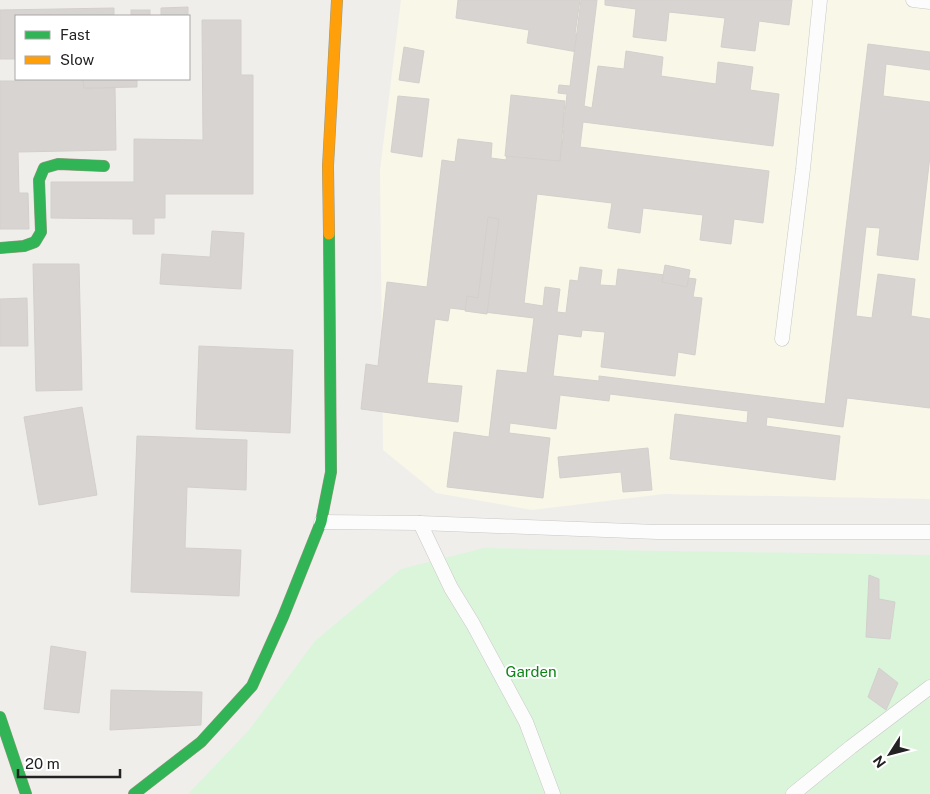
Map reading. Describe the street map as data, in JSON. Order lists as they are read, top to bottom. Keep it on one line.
{"parks":["Garden"],"legend":["Fast","Slow"],"scale_bar":"20 m","north":"bottom left"}
